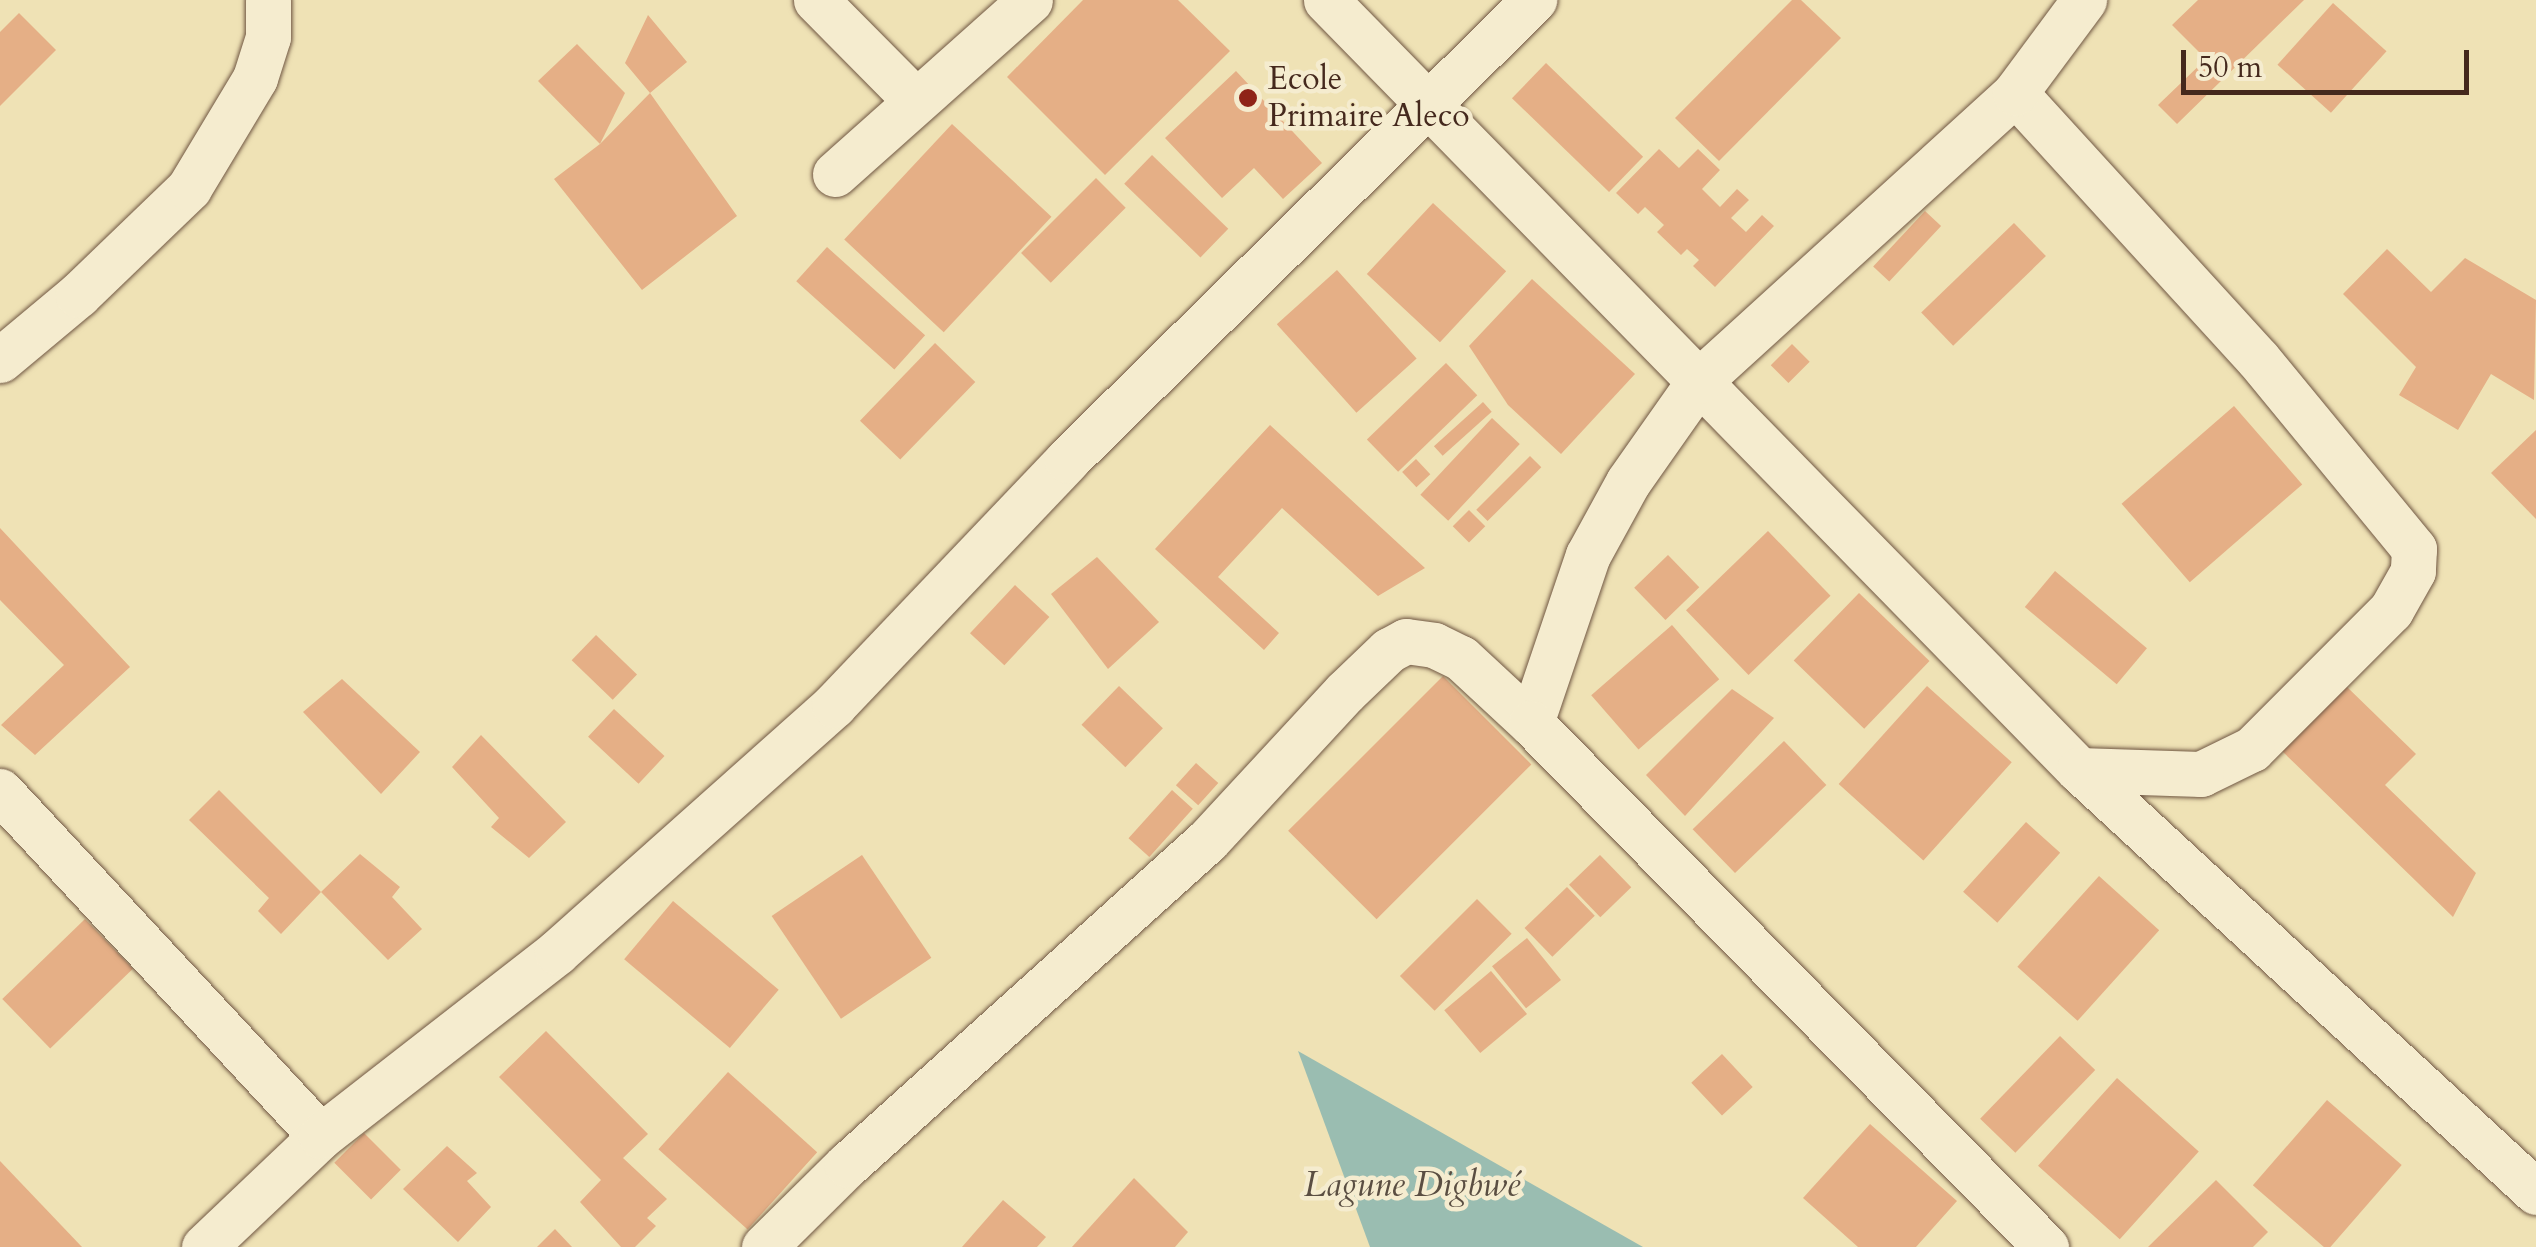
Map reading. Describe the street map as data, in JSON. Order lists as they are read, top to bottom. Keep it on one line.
{"water":["Lagune Digbwé"],"places":["Ecole Primaire Aleco"],"scale_bar":"50 m"}
